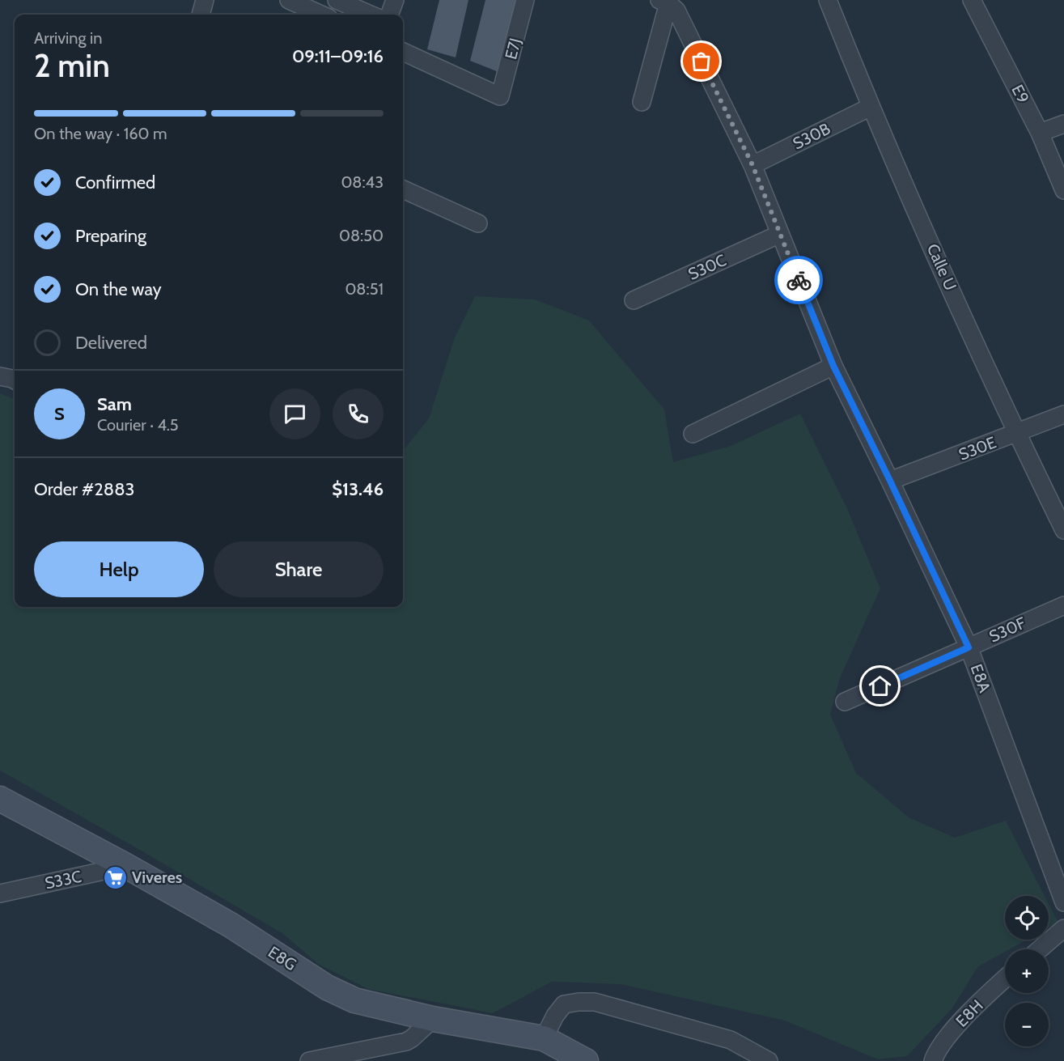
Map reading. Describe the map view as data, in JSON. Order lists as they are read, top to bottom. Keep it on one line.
{"streets":{"street":["E7J","E9","S30B","S30C","Calle U","S30E","S30F","E8A","S33C","E8G","E8H"]},"crossings":[["S30B","Calle U"],["S30B","E8A"],["S30C","E8A"],["Calle U","S30E"],["S30E","E8A"],["S30F","E8A"],["S33C","E8G"]],"places":{"supermarket":["Viveres"]},"page":{"heading":["2 min","Arriving in","09:11–09:16"],"panel":["Sam","Courier · 4.5","Order #2883","$13.46"],"bar":"On the way · 160 m","list":[["Confirmed","08:43"],["Preparing","08:50"],["On the way","08:51"],"Delivered"],"round":"S","buttons":["Help","Share"],"map_buttons":["+","−"]}}
